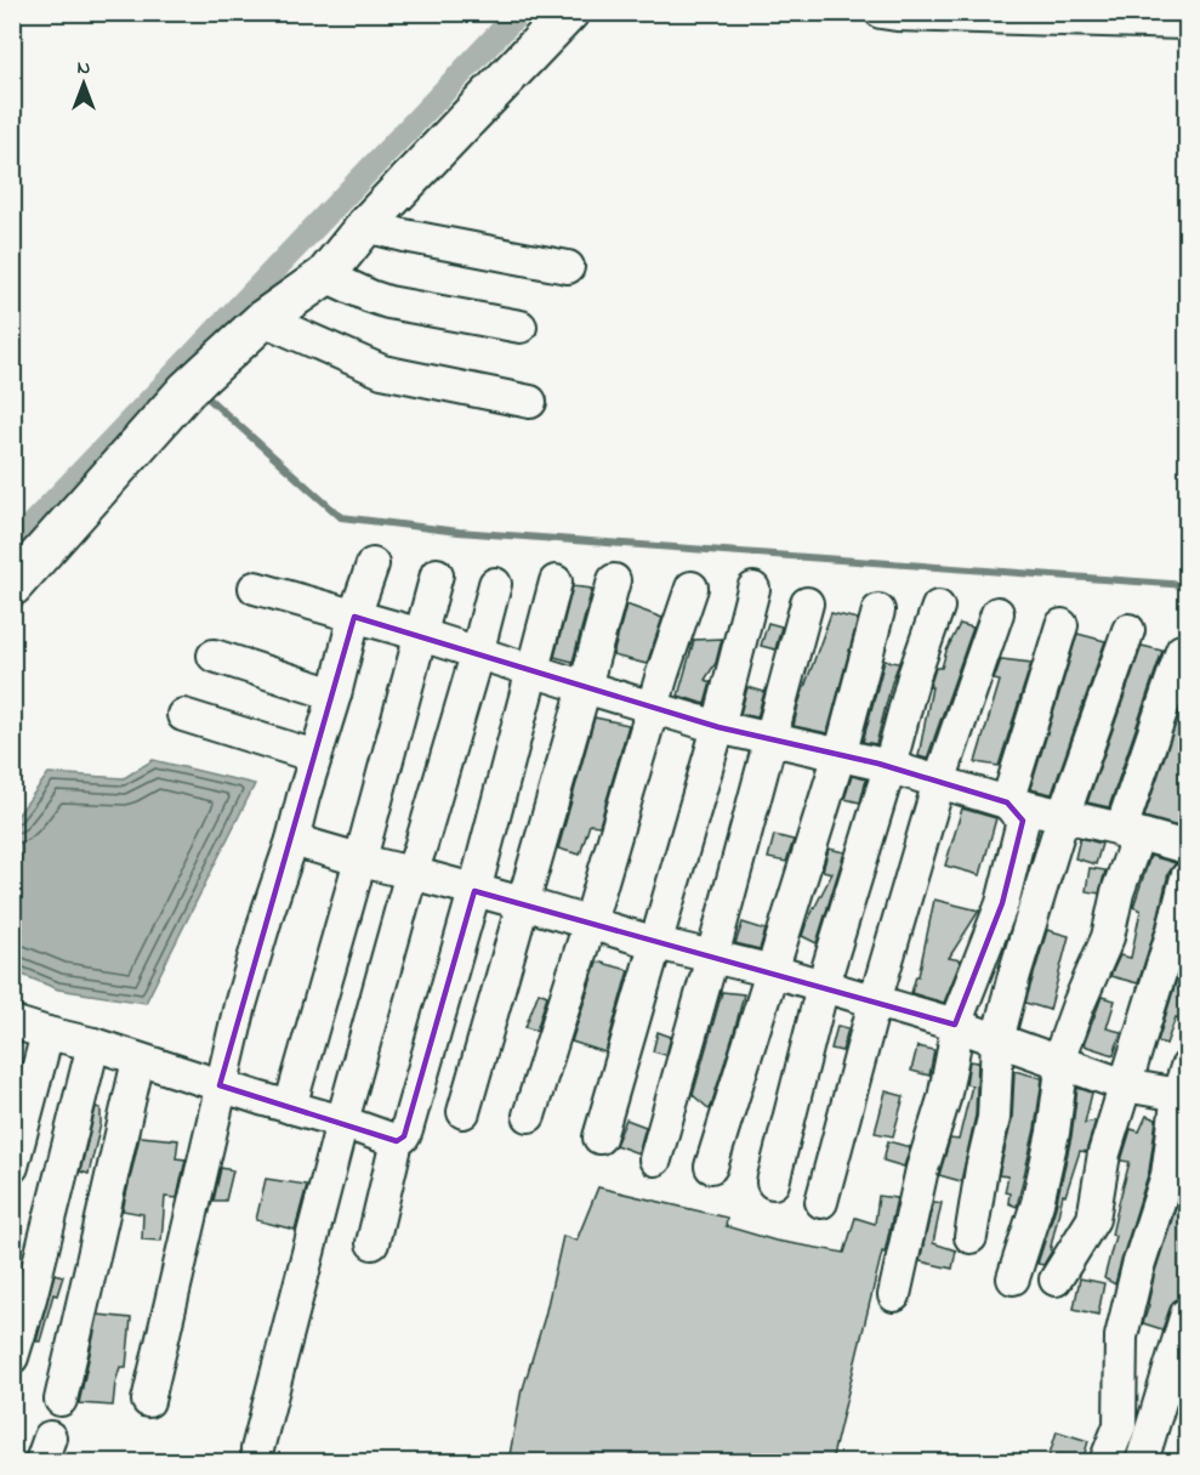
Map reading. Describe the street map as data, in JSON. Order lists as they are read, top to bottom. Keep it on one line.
{"north":"top"}
